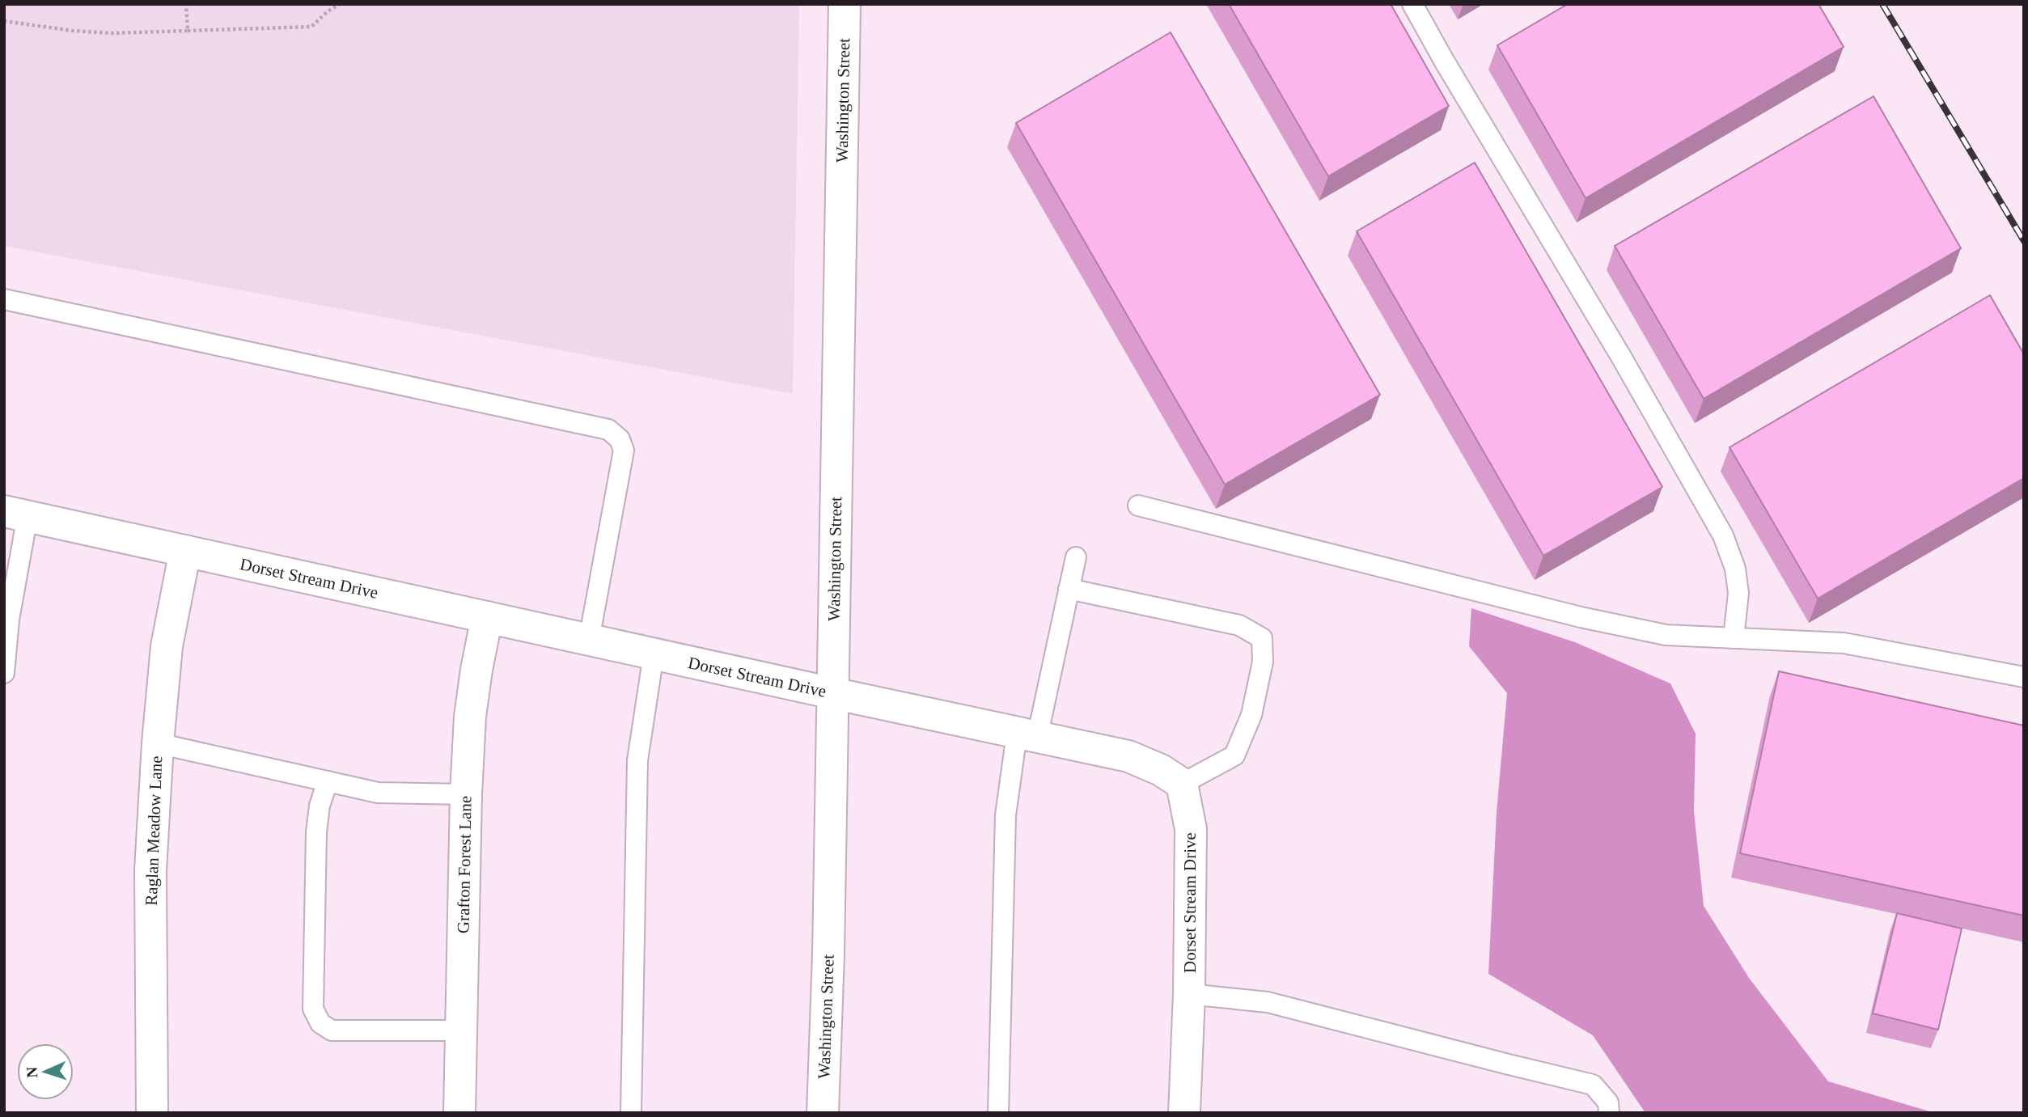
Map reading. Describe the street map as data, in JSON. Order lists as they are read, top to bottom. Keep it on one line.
{"streets":{"street":["Washington Street","Dorset Stream Drive","Raglan Meadow Lane","Grafton Forest Lane"]},"crossings":[["Washington Street","Dorset Stream Drive"],["Dorset Stream Drive","Raglan Meadow Lane"],["Dorset Stream Drive","Grafton Forest Lane"]],"north":"left"}
